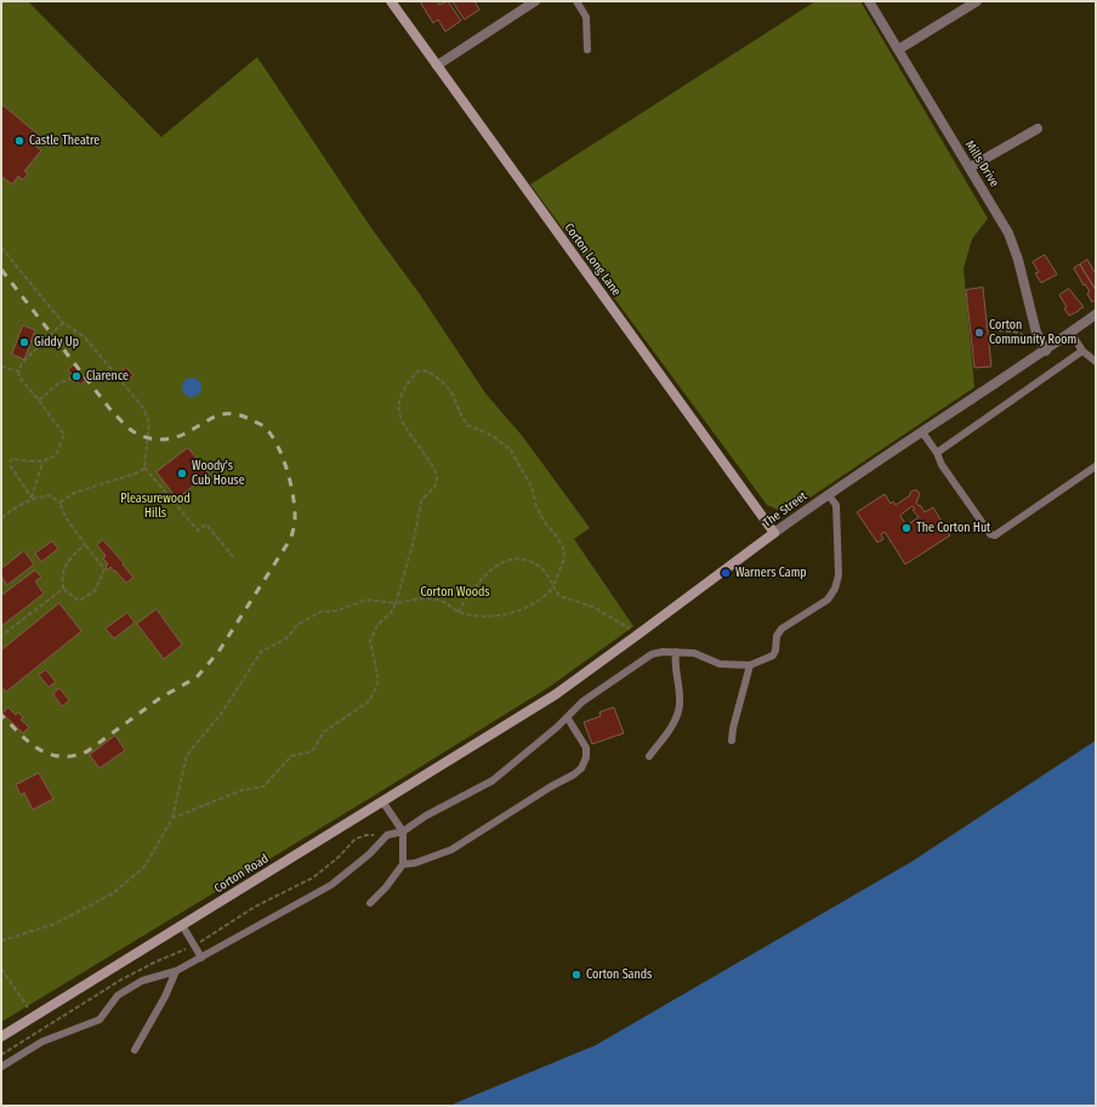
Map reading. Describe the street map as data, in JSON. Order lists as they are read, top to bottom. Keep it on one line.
{"streets":{"main road":["Corton Long Lane","The Street","Corton Road"],"street":["Mills Drive"]},"crossings":[["Mills Drive","The Street"],["Corton Long Lane","The Street"],["The Street","Corton Road"]],"parks":["Pleasurewood Hills","Corton Woods"],"places":["Castle Theatre","Corton Community Room","Giddy Up","Clarence","Woody's Cub House","The Corton Hut","Warners Camp","Corton Sands"]}
